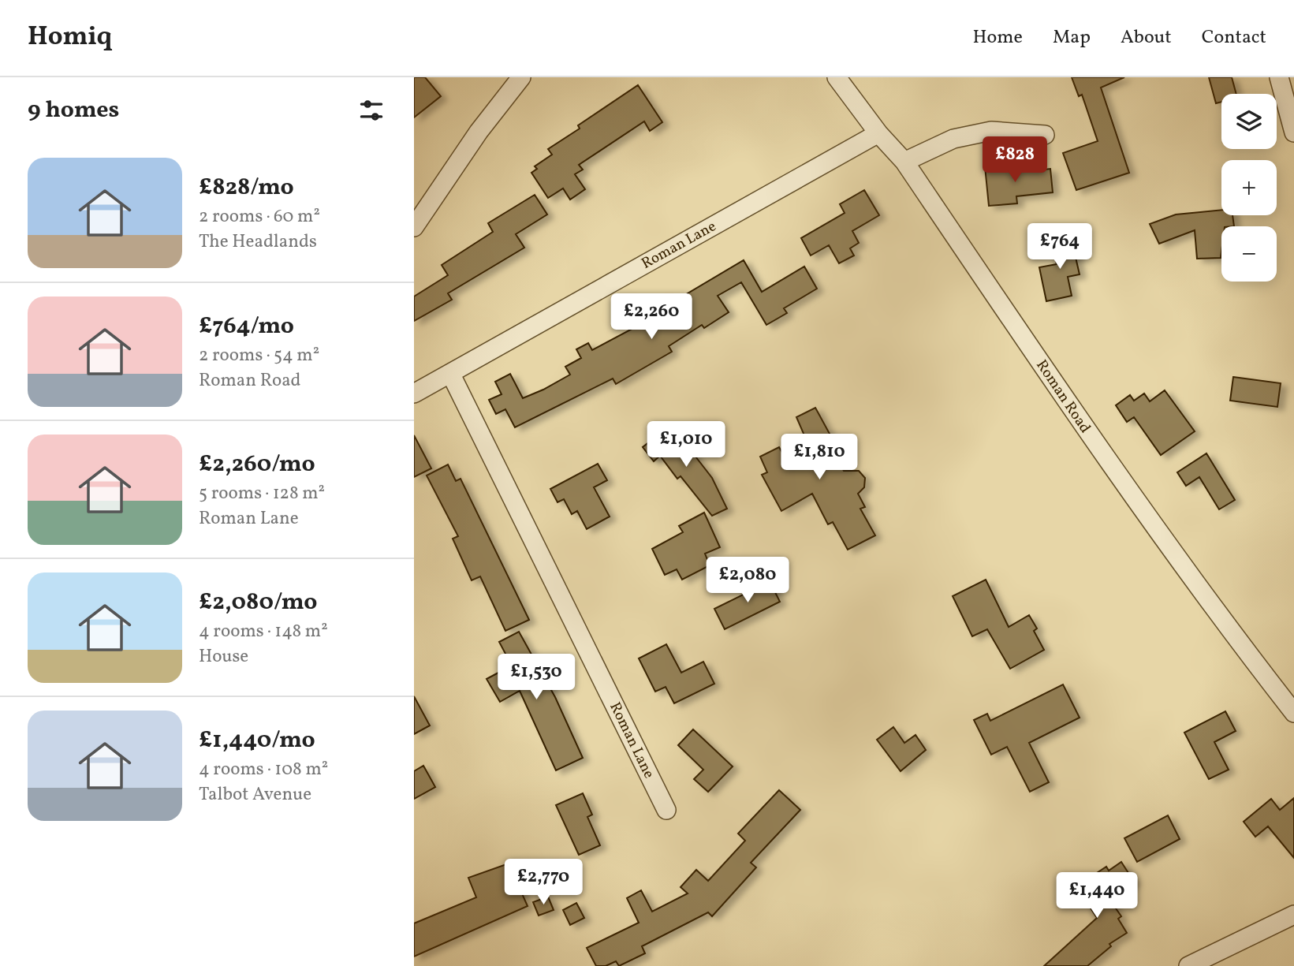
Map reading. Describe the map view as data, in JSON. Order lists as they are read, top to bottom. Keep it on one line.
{"streets":{"street":["Roman Lane","Roman Road"]},"crossings":[["Roman Lane","Roman Road"]],"page":{"header":"Homiq","nav":["Home","Map","About","Contact"],"heading":"9 homes","map_buttons":["+","−"],"price":["£828","£764","£2,260","£1,010","£1,810","£2,080","£1,530","£2,770","£1,440"],"list":[{"name":"£828/mo","note":"2 rooms · 60 m² · The Headlands"},{"name":"£764/mo","note":"2 rooms · 54 m² · Roman Road"},{"name":"£2,260/mo","note":"5 rooms · 128 m² · Roman Lane"},{"name":"£2,080/mo","note":"4 rooms · 148 m² · House"},{"name":"£1,440/mo","note":"4 rooms · 108 m² · Talbot Avenue"}]}}
